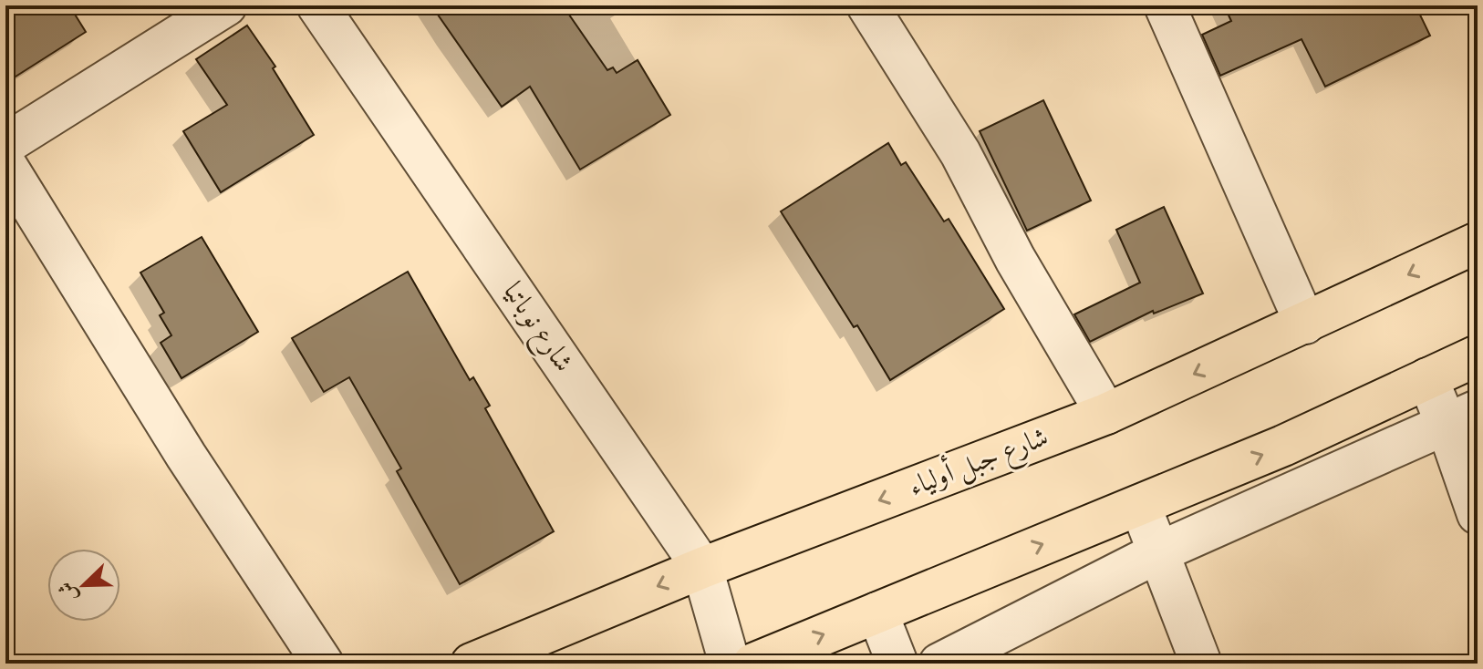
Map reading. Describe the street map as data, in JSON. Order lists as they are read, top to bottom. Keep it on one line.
{"streets":{"main road":["شارع جبل أولياء"],"street":["شارع نوباتيا"]},"crossings":[["شارع نوباتيا","شارع جبل أولياء"]],"north":"bottom left"}
